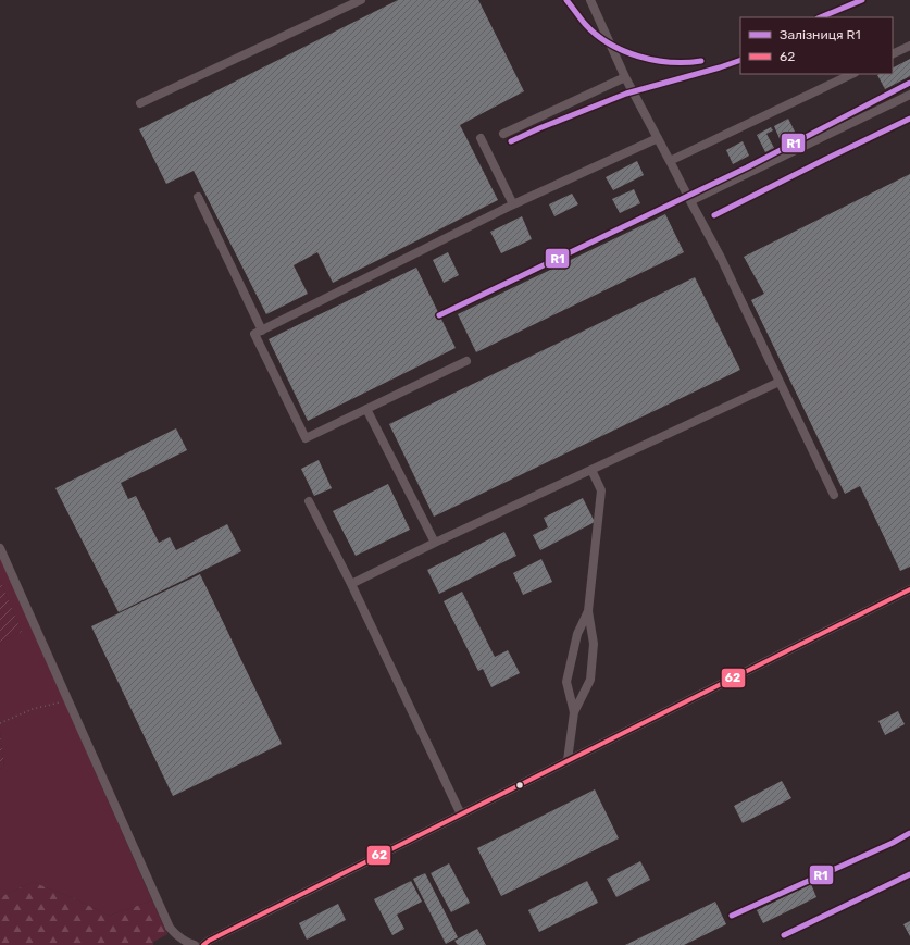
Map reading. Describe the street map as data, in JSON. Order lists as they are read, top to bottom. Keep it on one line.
{"lines":["rail line R1","transit line 62"],"legend":["Залізниця R1","62"]}
